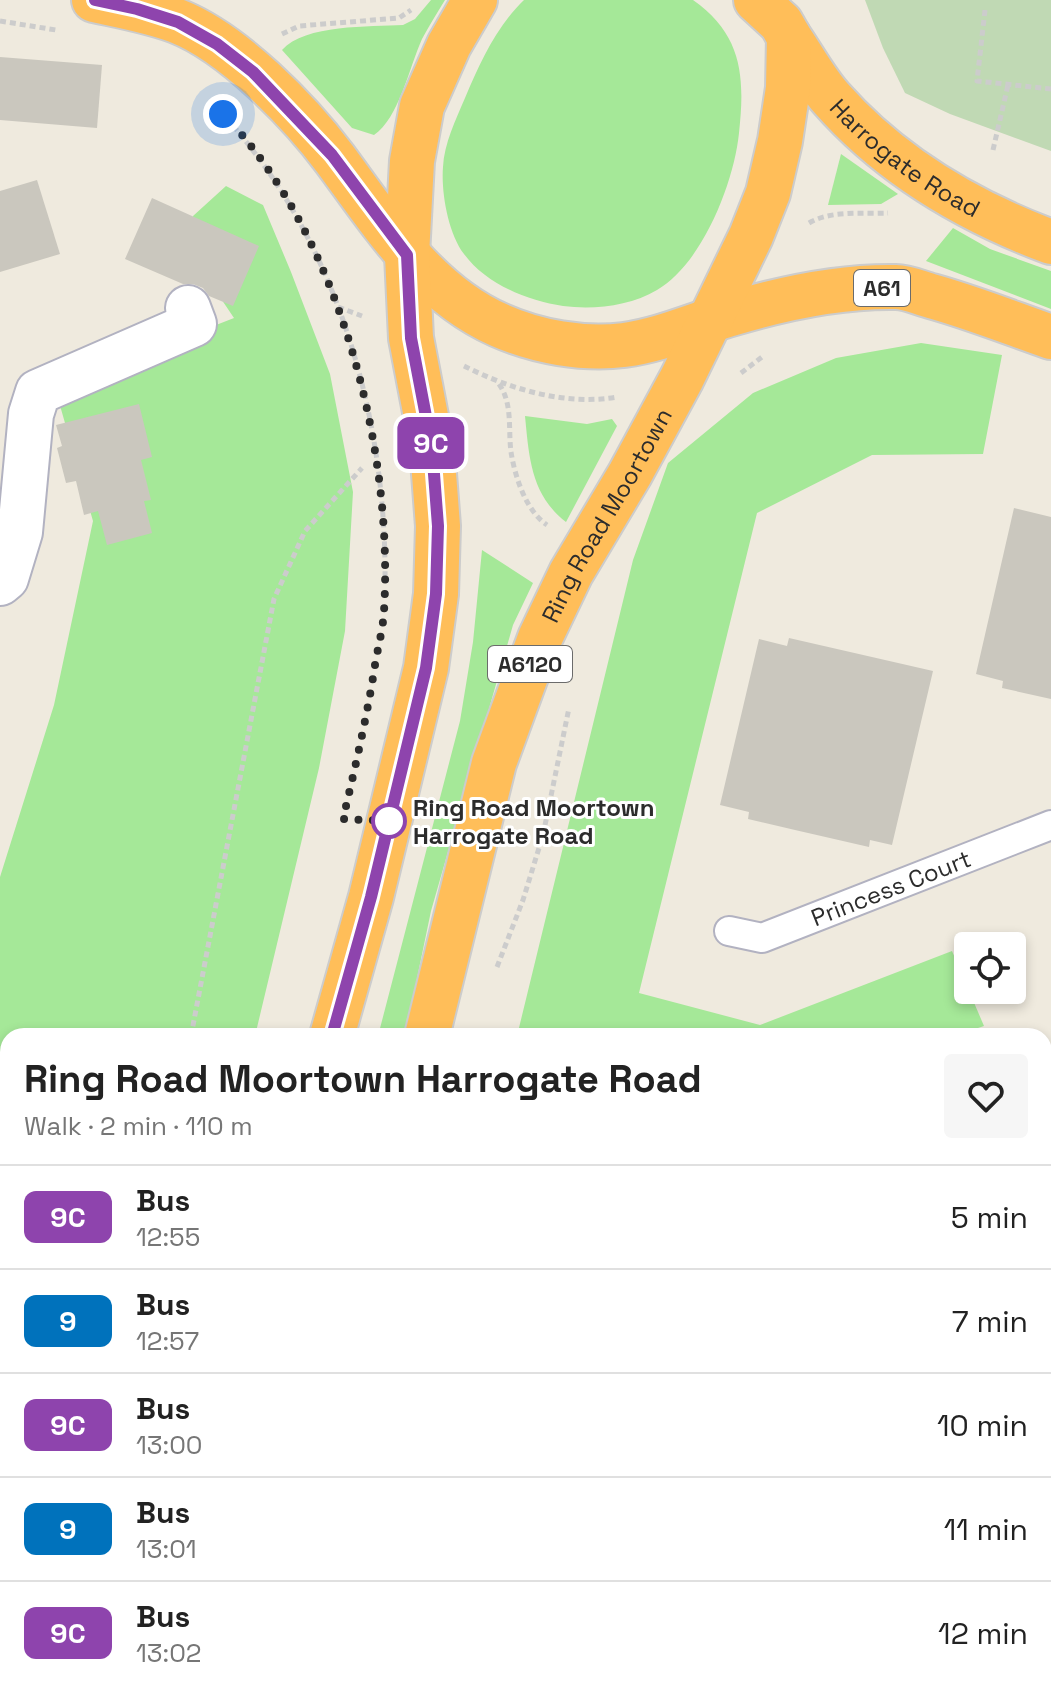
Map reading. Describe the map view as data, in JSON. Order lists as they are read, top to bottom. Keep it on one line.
{"streets":{"highway":["Harrogate Road","A61","Ring Road Moortown","A6120"],"lane":["Princess Court"]},"crossings":[["Harrogate Road","Ring Road Moortown"],["A61","Ring Road Moortown"]],"places":["Ring Road Moortown Harrogate Road"],"lines":["bus line 9C"],"page":{"on_map":"9C","heading":["Ring Road Moortown Harrogate Road","Walk · 2 min · 110 m"],"list":[{"mark":"9C","name":"Bus","note":"12:55","value":"5 min"},{"mark":"9","name":"Bus","note":"12:57","value":"7 min"},{"mark":"9C","name":"Bus","note":"13:00","value":"10 min"},{"mark":"9","name":"Bus","note":"13:01","value":"11 min"},{"mark":"9C","name":"Bus","note":"13:02","value":"12 min"}]}}
